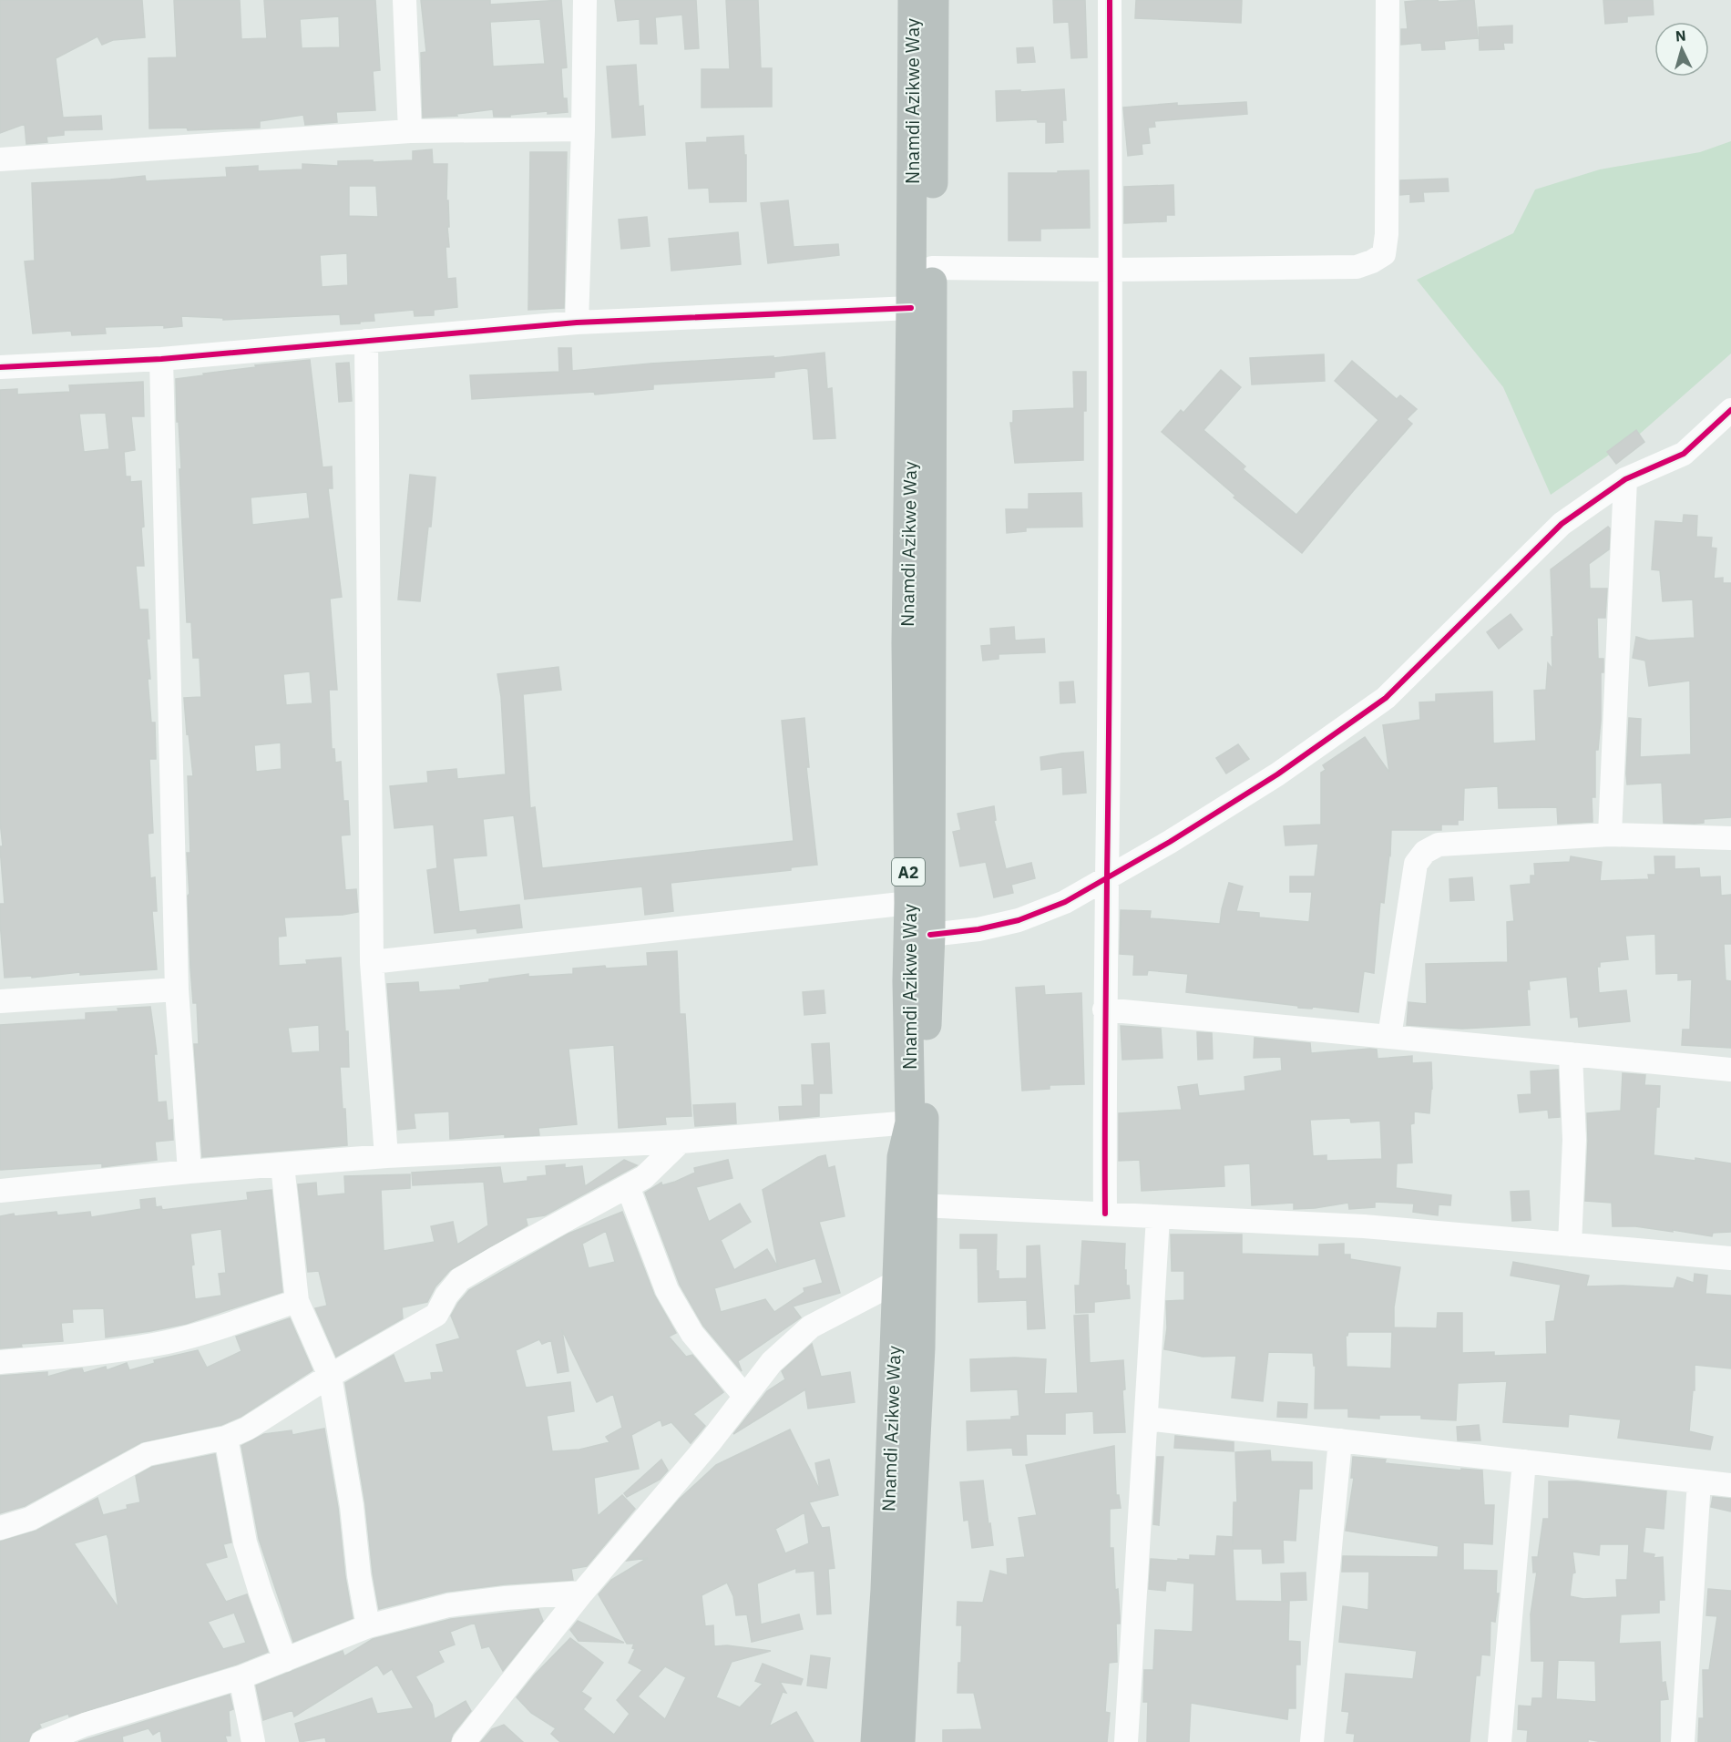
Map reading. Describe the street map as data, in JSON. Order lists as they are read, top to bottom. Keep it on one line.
{"streets":{"highway":["Nnamdi Azikwe Way","A2"]},"north":"top"}
